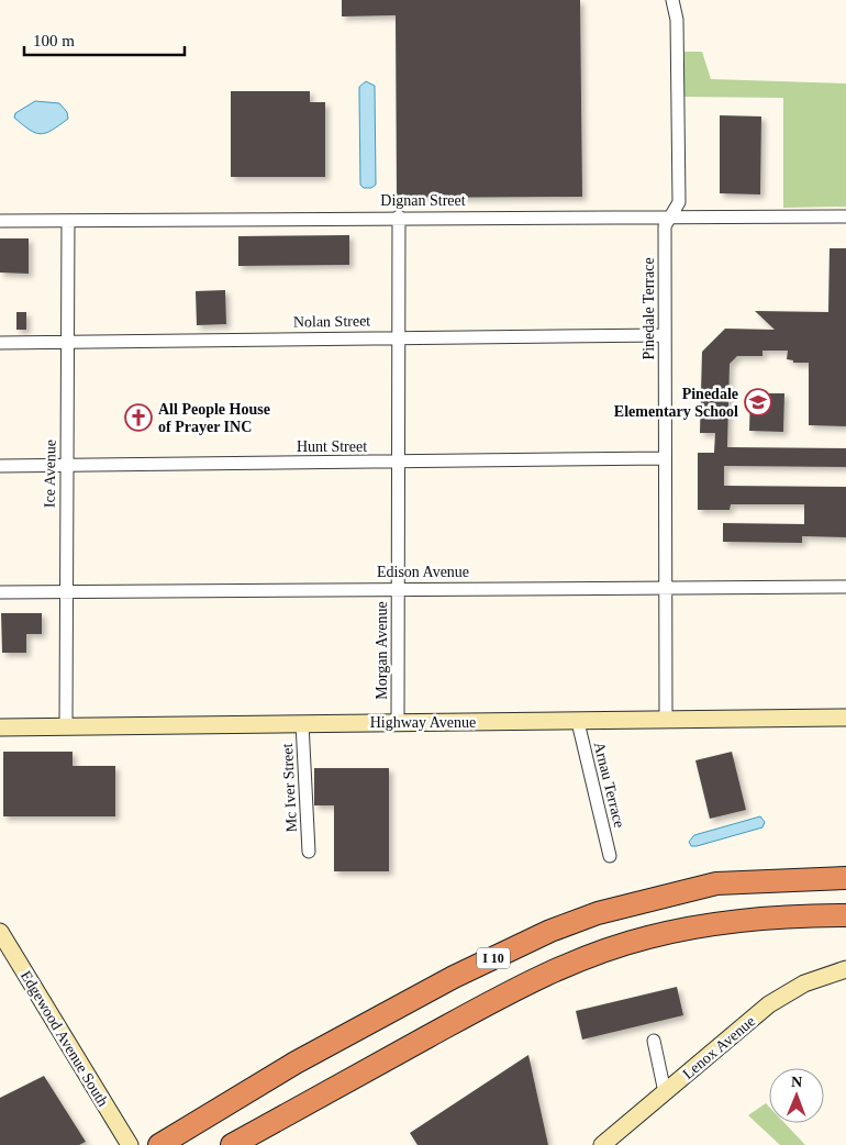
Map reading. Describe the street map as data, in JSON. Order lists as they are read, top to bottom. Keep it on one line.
{"streets":{"highway":["I 10"],"street":["Dignan Street","Pinedale Terrace","Nolan Street","Hunt Street","Ice Avenue","Edison Avenue","Morgan Avenue","Highway Avenue","Arnau Terrace","Mc Iver Street","Edgewood Avenue South","Lenox Avenue"]},"crossings":[["Dignan Street","Pinedale Terrace"],["Dignan Street","Ice Avenue"],["Dignan Street","Morgan Avenue"],["Pinedale Terrace","Nolan Street"],["Pinedale Terrace","Hunt Street"],["Pinedale Terrace","Edison Avenue"],["Pinedale Terrace","Highway Avenue"],["Nolan Street","Ice Avenue"],["Nolan Street","Morgan Avenue"],["Hunt Street","Ice Avenue"],["Hunt Street","Morgan Avenue"],["Ice Avenue","Edison Avenue"],["Ice Avenue","Highway Avenue"],["Edison Avenue","Morgan Avenue"],["Morgan Avenue","Highway Avenue"],["Highway Avenue","Arnau Terrace"],["Highway Avenue","Mc Iver Street"]],"places":{"school or university":["Pinedale Elementary School"],"church":["All People House of Prayer INC"]},"scale_bar":"100 m","north":"top"}
